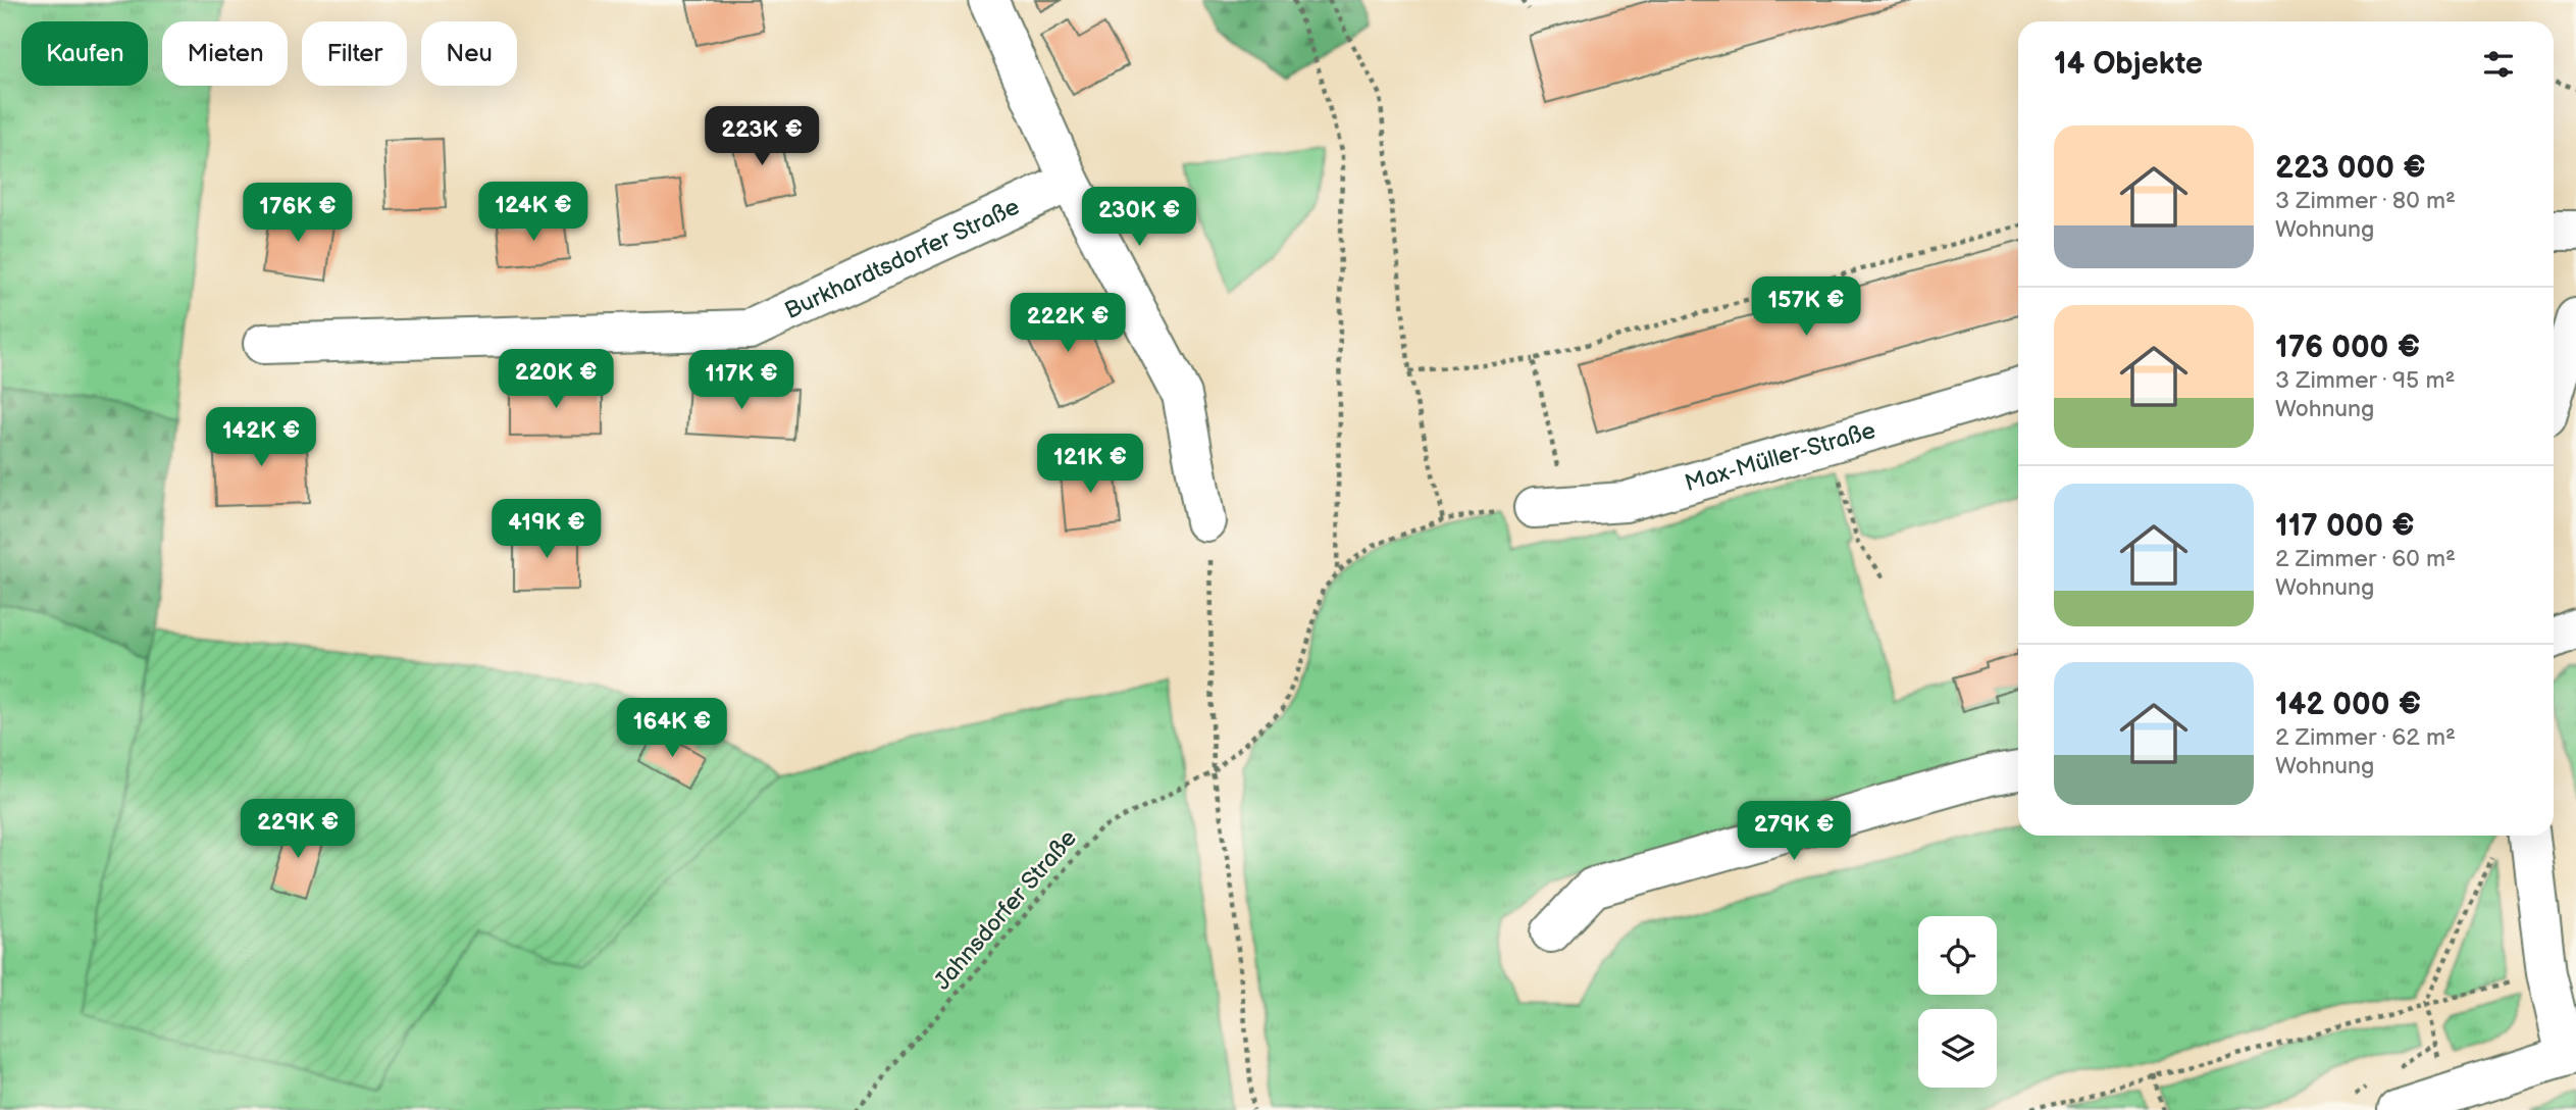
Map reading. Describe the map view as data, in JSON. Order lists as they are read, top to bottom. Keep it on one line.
{"streets":{"street":["Burkhardtsdorfer Straße","Max-Müller-Straße"],"path":["Jahnsdorfer Straße"]},"page":{"chip":["Kaufen","Mieten","Filter","Neu"],"heading":"14 Objekte","price":["223K €","124K €","176K €","230K €","157K €","222K €","220K €","117K €","142K €","121K €","419K €","164K €","229K €","279K €"],"list":[{"name":"223 000 €","note":"3 Zimmer · 80 m² · Wohnung"},{"name":"176 000 €","note":"3 Zimmer · 95 m² · Wohnung"},{"name":"117 000 €","note":"2 Zimmer · 60 m² · Wohnung"},{"name":"142 000 €","note":"2 Zimmer · 62 m² · Wohnung"}]}}
